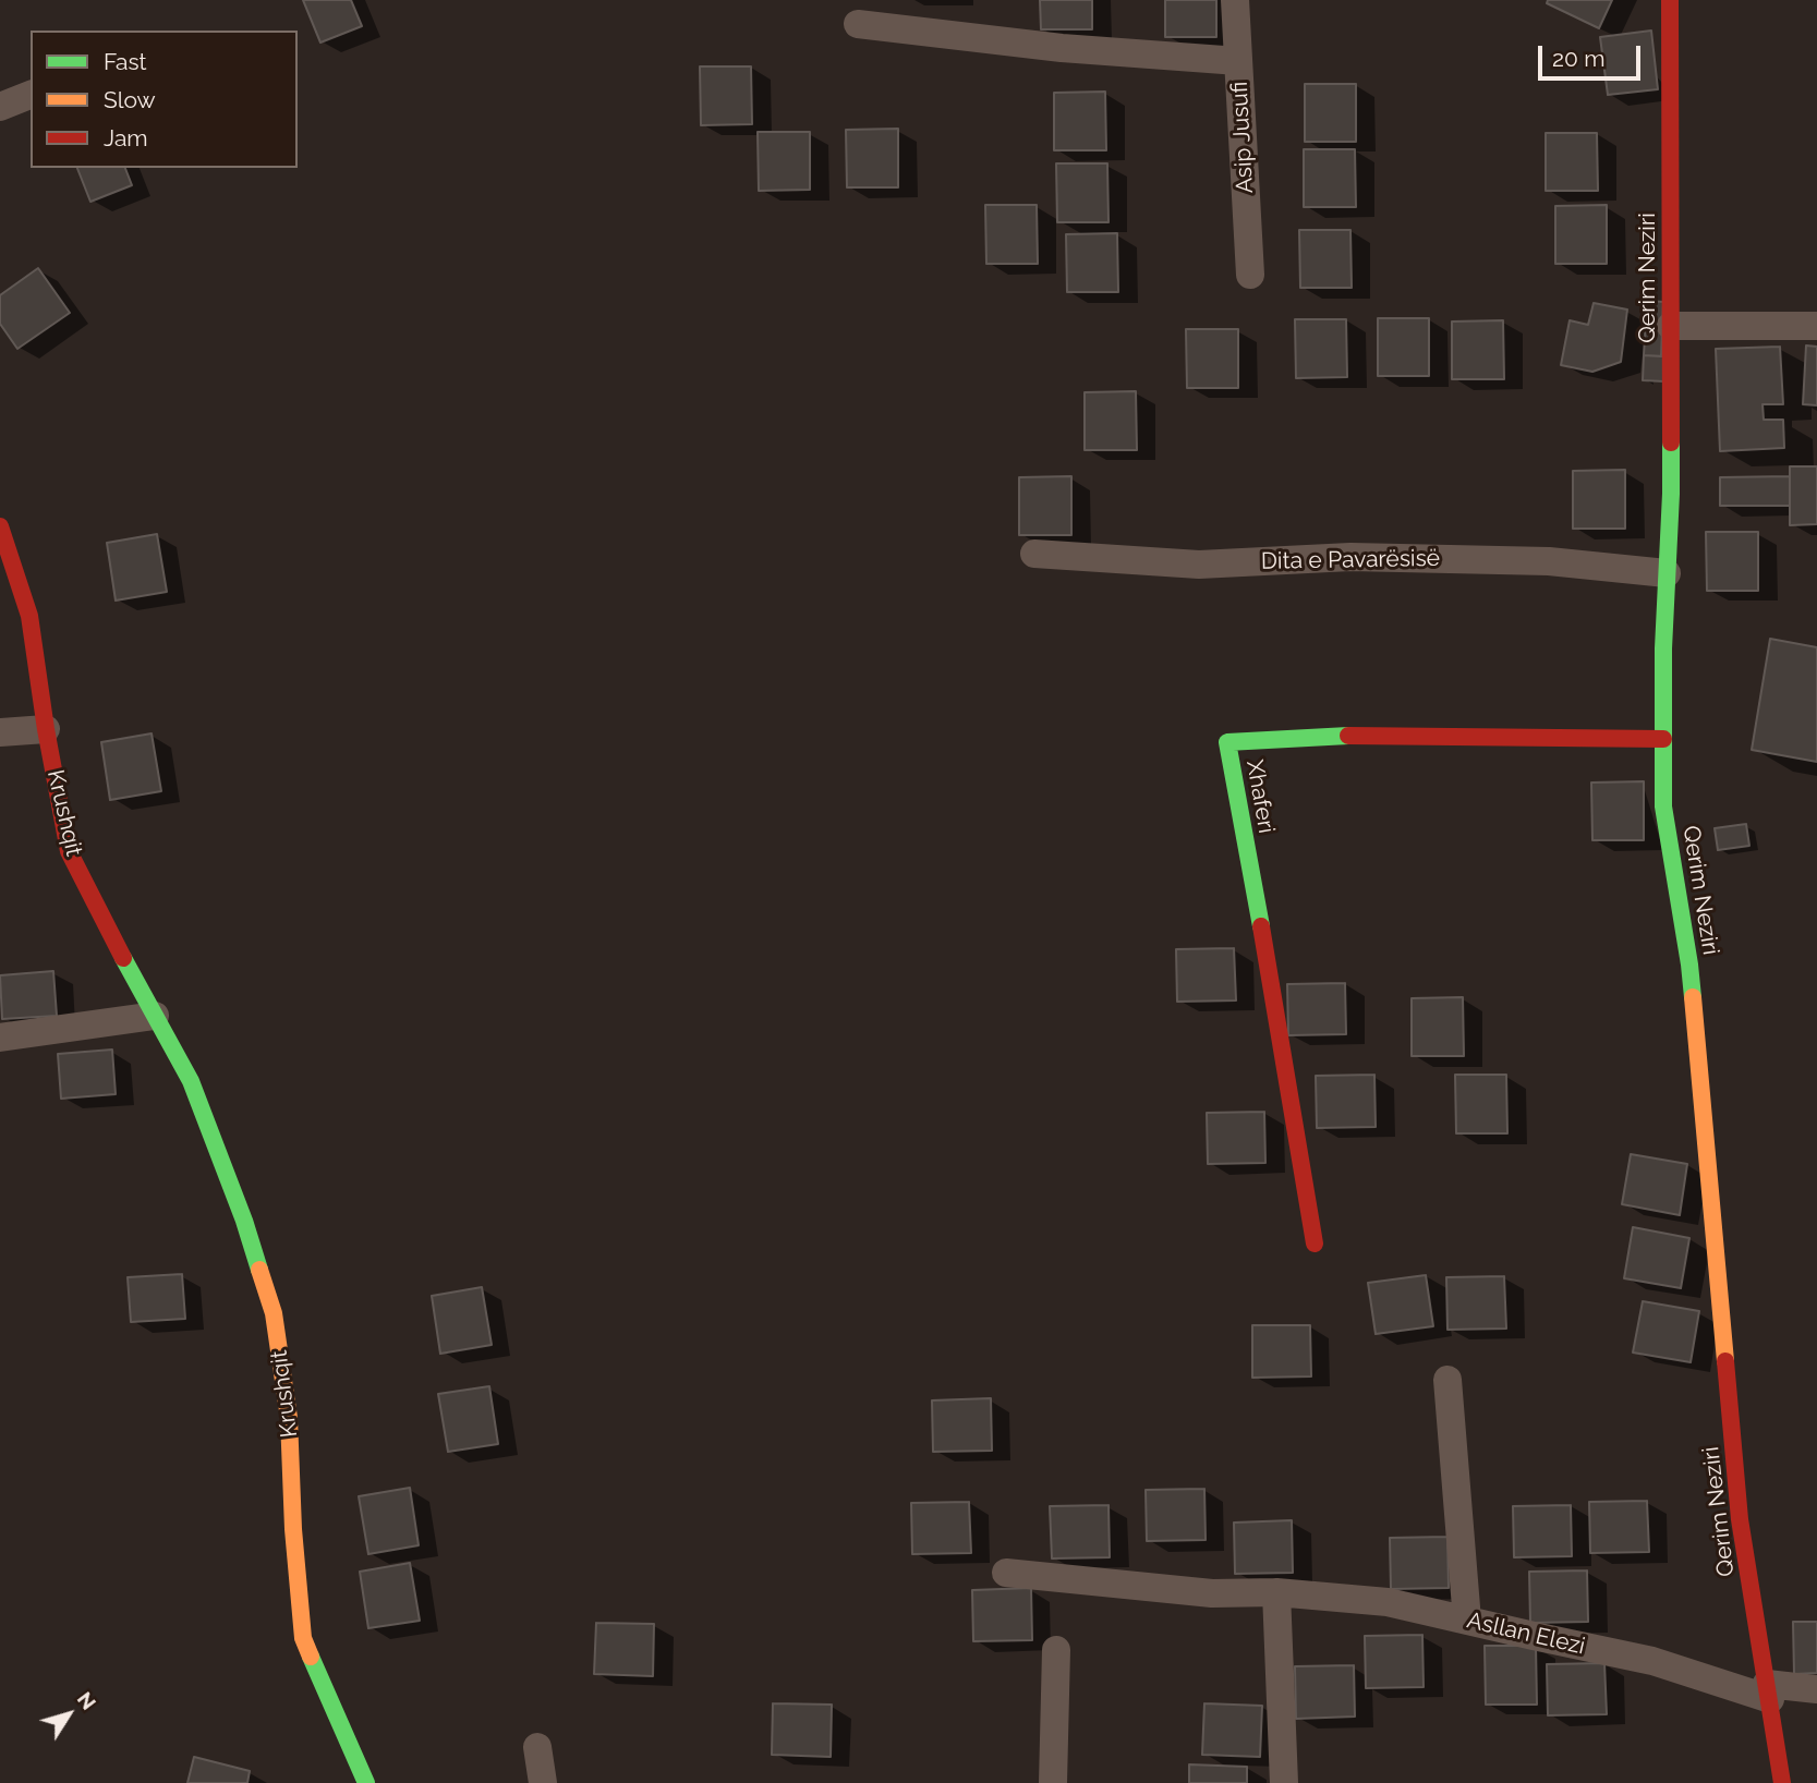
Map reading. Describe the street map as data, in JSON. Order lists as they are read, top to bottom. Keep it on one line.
{"streets":{"street":["Asip Jusufi","Qerim Neziri","Dita e Pavarësisë","Xhaferi","Krushqit","Asllan Elezi"]},"crossings":[["Qerim Neziri","Dita e Pavarësisë"],["Qerim Neziri","Xhaferi"],["Qerim Neziri","Asllan Elezi"]],"legend":["Fast","Slow","Jam"],"scale_bar":"20 m","north":"top right"}
